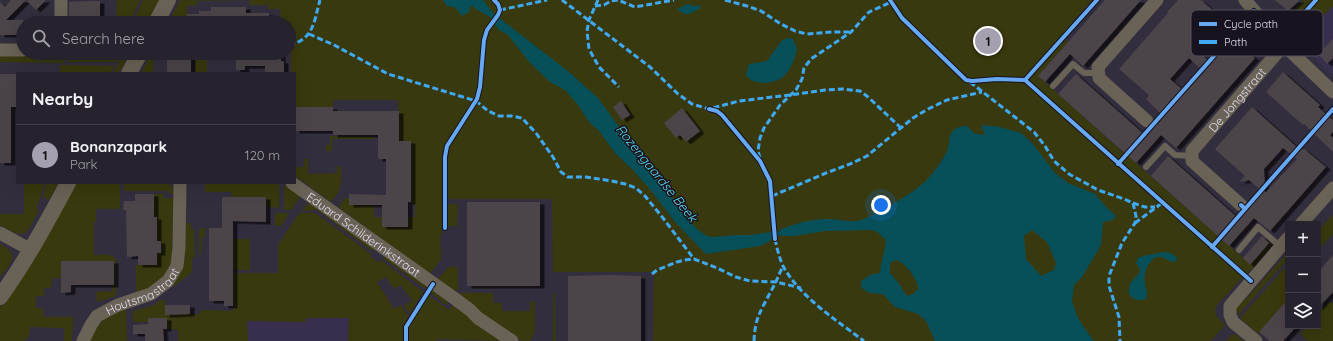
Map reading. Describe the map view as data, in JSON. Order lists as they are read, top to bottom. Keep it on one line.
{"streets":{"street":["De Jongstraat","Eduard Schilderinkstraat","Houtsmastraat"]},"water":["Rozengaardse Beek"],"legend":["Cycle path","Path"],"page":{"search":"Search here","pins":"1","heading":"Nearby","list":[{"mark":"1","name":"Bonanzapark","note":"Park","value":"120 m"}],"map_buttons":["+","−"]}}
